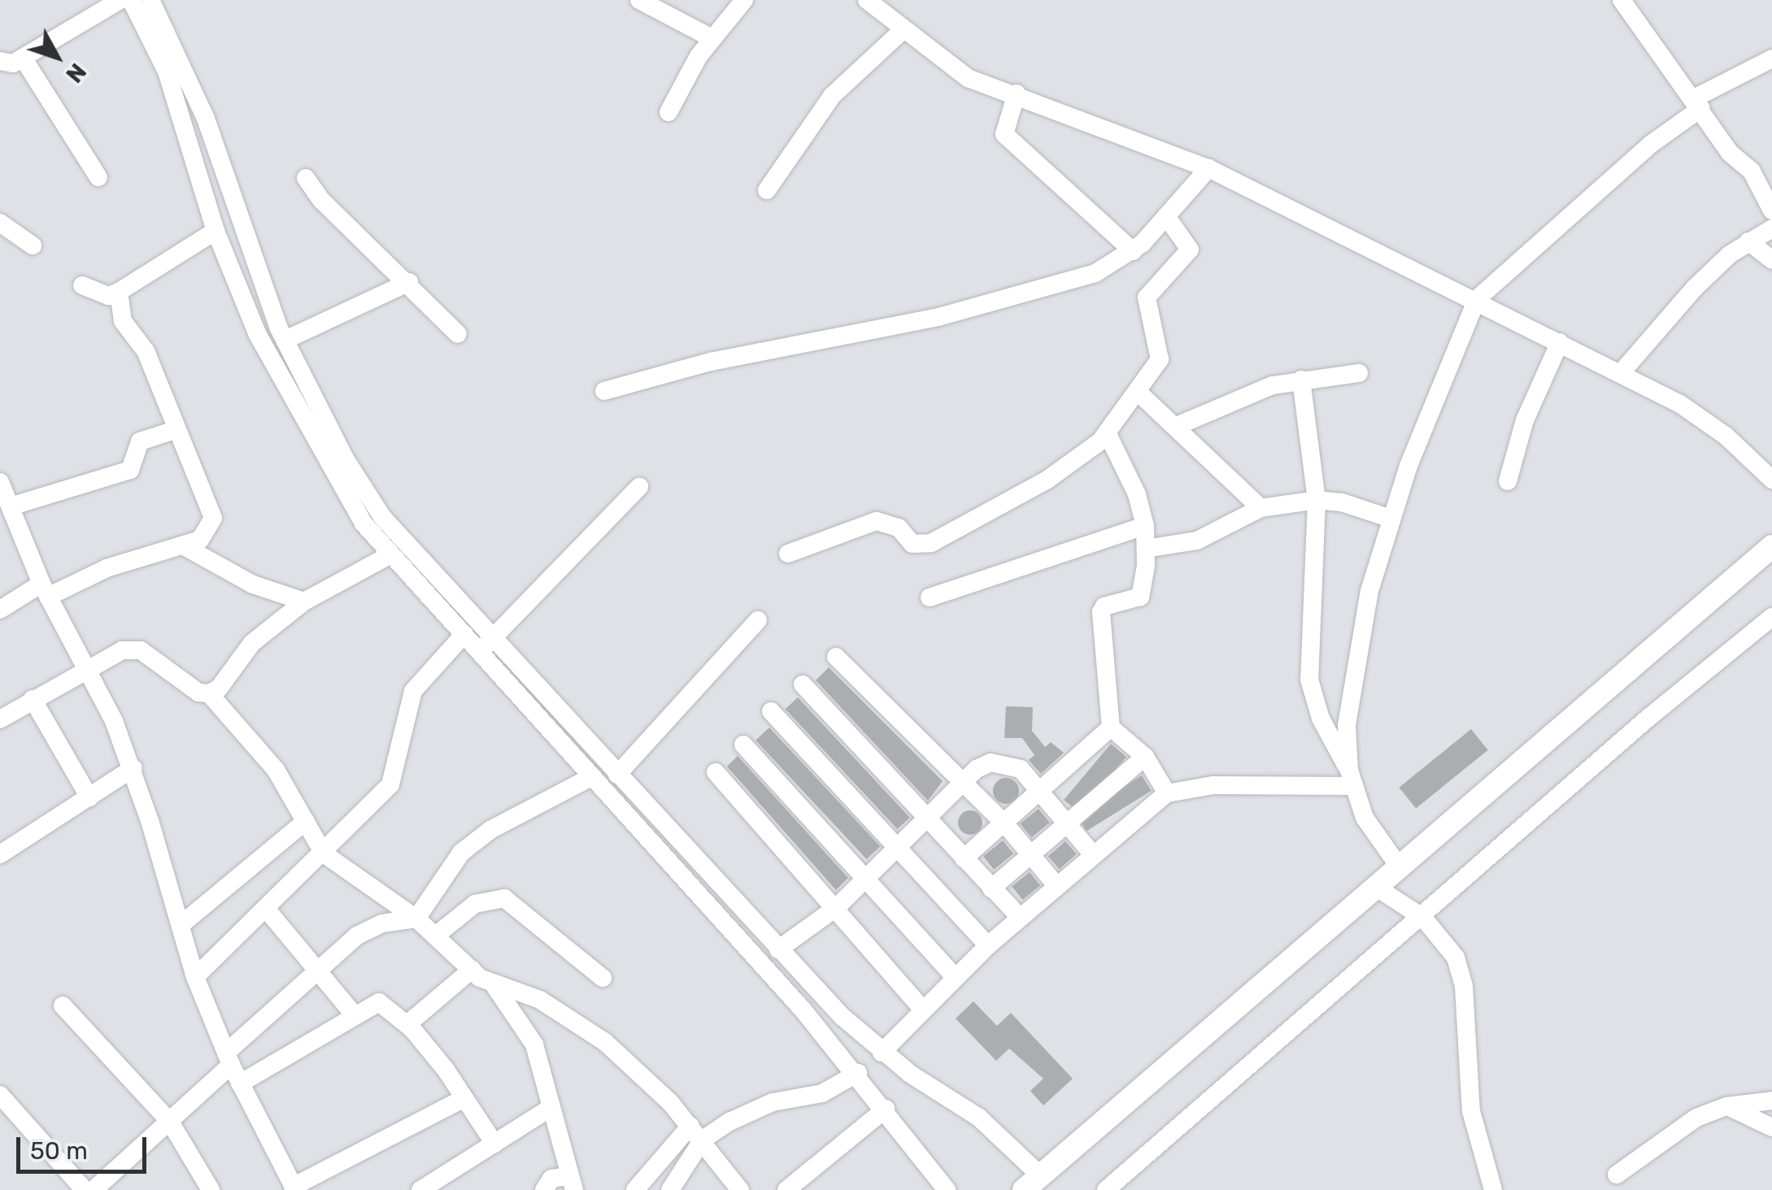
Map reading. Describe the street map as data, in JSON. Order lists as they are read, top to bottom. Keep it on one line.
{"scale_bar":"50 m","north":"bottom right"}
